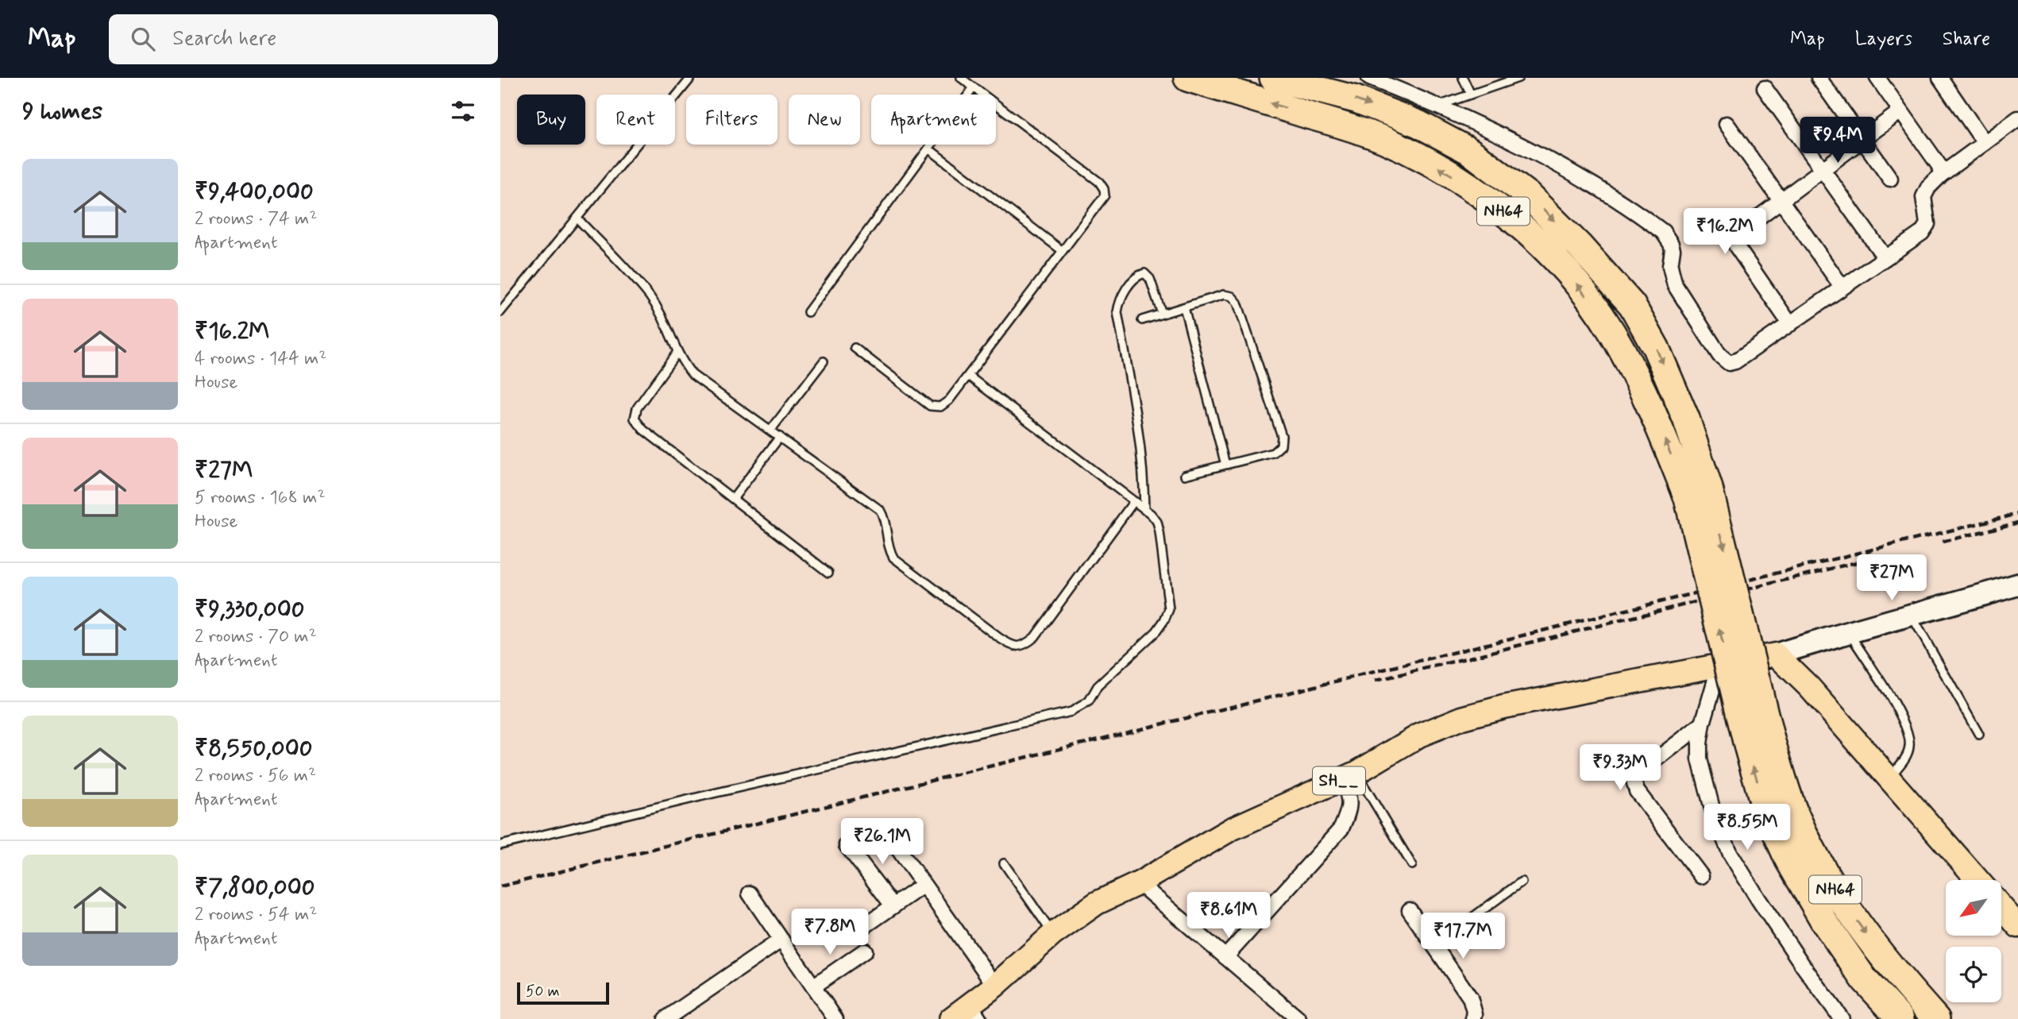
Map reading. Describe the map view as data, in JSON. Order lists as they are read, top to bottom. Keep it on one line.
{"streets":{"highway":["NH64"],"main road":["SH__"]},"scale_bar":"50 m","north":"bottom left","page":{"header":"Map","search":"Search here","nav":["Map","Layers","Share"],"heading":"9 homes","chip":["Buy","Rent","Filters","New","Apartment"],"price":["₹9.4M","₹16.2M","₹27M","₹9.33M","₹8.55M","₹26.1M","₹8.61M","₹7.8M","₹17.7M"],"list":[{"name":"₹9,400,000","note":"2 rooms · 74 m² · Apartment"},{"name":"₹16.2M","note":"4 rooms · 144 m² · House"},{"name":"₹27M","note":"5 rooms · 168 m² · House"},{"name":"₹9,330,000","note":"2 rooms · 70 m² · Apartment"},{"name":"₹8,550,000","note":"2 rooms · 56 m² · Apartment"},{"name":"₹7,800,000","note":"2 rooms · 54 m² · Apartment"}],"scale":"50 m"}}
